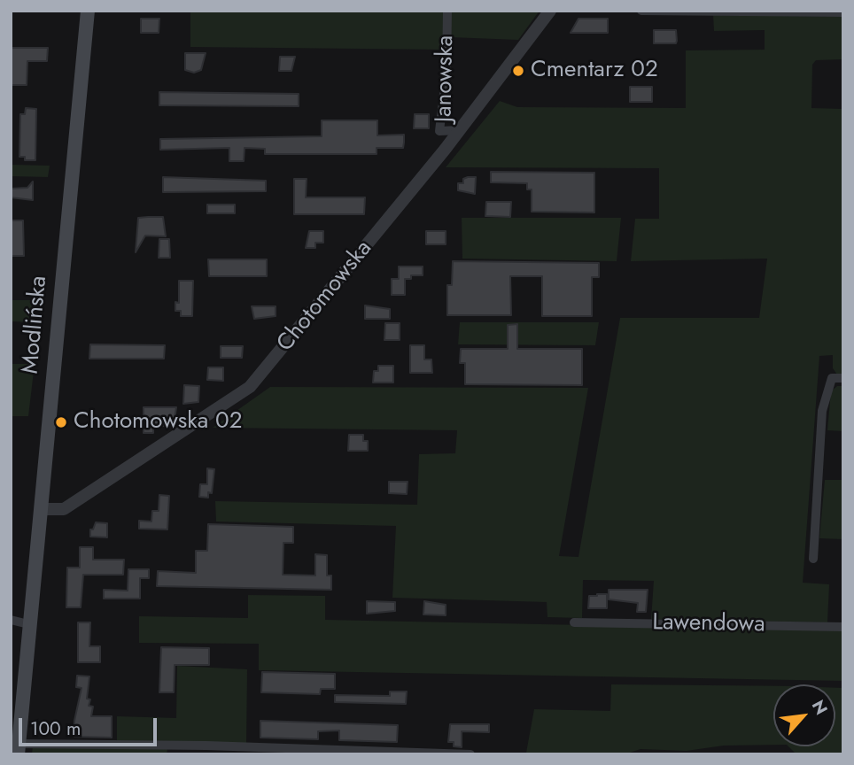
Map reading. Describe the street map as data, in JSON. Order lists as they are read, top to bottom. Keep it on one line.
{"streets":{"main road":["Modlińska"],"street":["Janowska","Chotomowska","Lawendowa"]},"crossings":[["Janowska","Chotomowska"],["Chotomowska","Modlińska"]],"places":["Cmentarz 02","Chotomowska 02"],"scale_bar":"100 m","north":"top right"}
